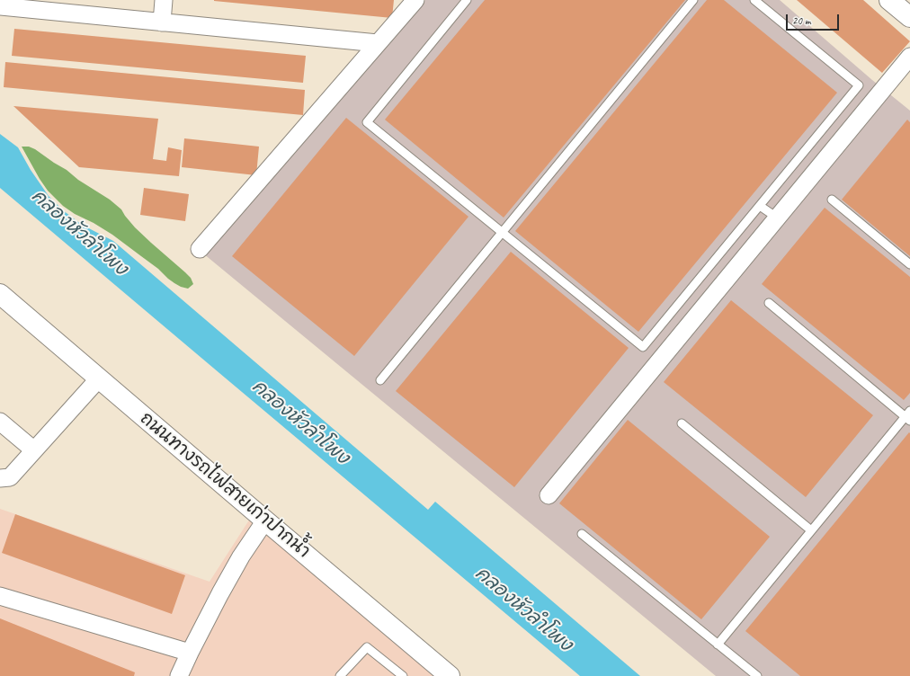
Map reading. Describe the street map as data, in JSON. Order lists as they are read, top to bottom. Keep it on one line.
{"streets":{"street":["ถนนทางรถไฟสายเก่าปากน้ำ"]},"water":["คลองหัวลำโพง"],"scale_bar":"20 m"}
